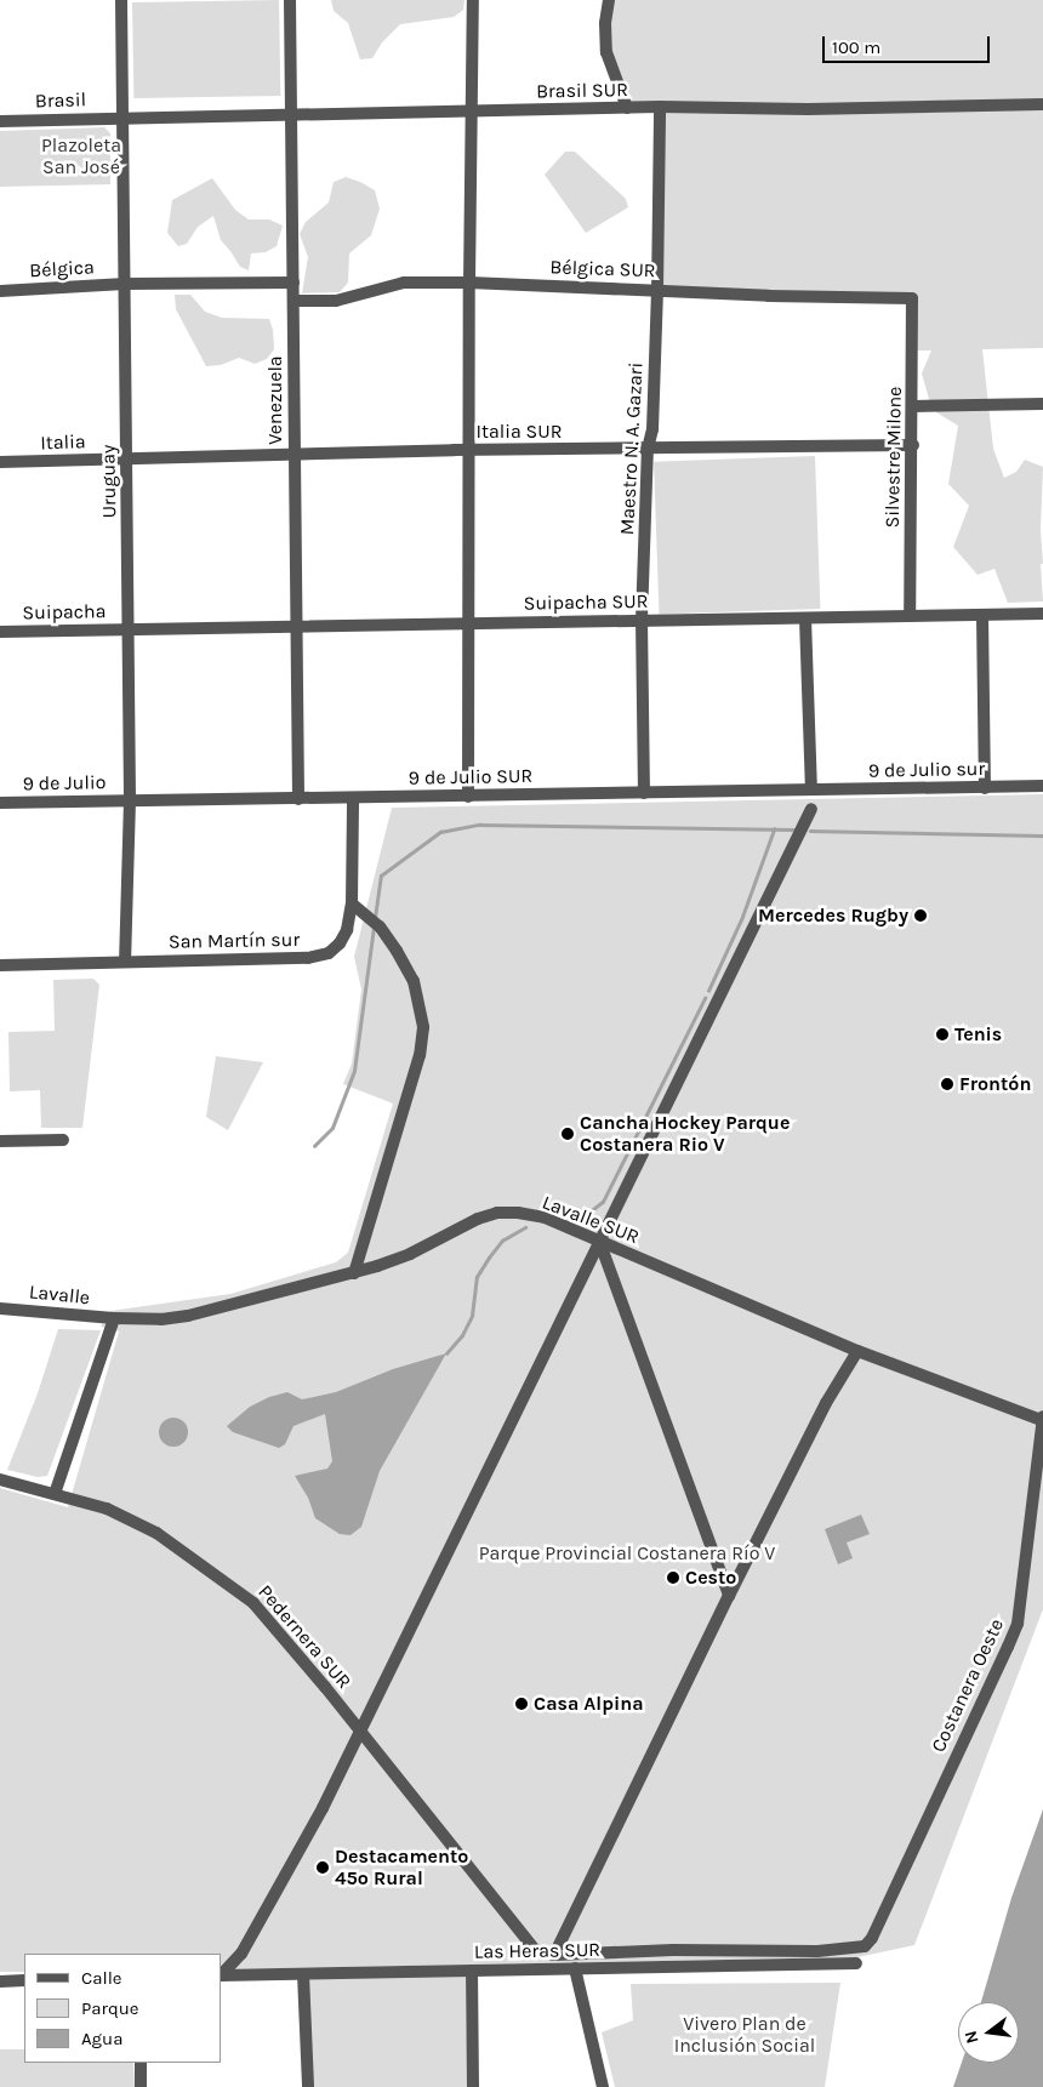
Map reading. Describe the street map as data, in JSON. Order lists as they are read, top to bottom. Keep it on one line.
{"streets":{"street":["Brasil SUR","Brasil","Bélgica","Bélgica SUR","Venezuela","Italia SUR","Italia","Maestro N. A. Gazari","Silvestre Milone","Uruguay","Suipacha SUR","Suipacha","9 de Julio sur","9 de Julio SUR","9 de Julio","San Martín sur","Lavalle SUR","Lavalle","Pedernera SUR","Costanera Oeste","Las Heras SUR"]},"crossings":[["Brasil SUR","Brasil"],["Brasil SUR","Venezuela"],["Brasil SUR","Maestro N. A. Gazari"],["Brasil SUR","Uruguay"],["Brasil","Uruguay"],["Bélgica","Uruguay"],["Bélgica SUR","Venezuela"],["Bélgica SUR","Maestro N. A. Gazari"],["Bélgica SUR","Silvestre Milone"],["Venezuela","Italia SUR"],["Venezuela","Suipacha SUR"],["Venezuela","9 de Julio SUR"],["Italia SUR","Italia"],["Italia SUR","Maestro N. A. Gazari"],["Italia SUR","Silvestre Milone"],["Italia SUR","Uruguay"],["Italia","Uruguay"],["Maestro N. A. Gazari","Suipacha SUR"],["Maestro N. A. Gazari","9 de Julio SUR"],["Silvestre Milone","Suipacha SUR"],["Uruguay","Suipacha SUR"],["Uruguay","Suipacha"],["Uruguay","9 de Julio SUR"],["Uruguay","9 de Julio"],["Uruguay","San Martín sur"],["Suipacha SUR","Suipacha"],["9 de Julio sur","9 de Julio SUR"],["9 de Julio SUR","9 de Julio"],["Lavalle SUR","Lavalle"],["Lavalle SUR","Costanera Oeste"],["Pedernera SUR","Costanera Oeste"]],"parks":["Plazoleta San José","Parque Provincial Costanera Río V","Vivero Plan de Inclusión Social"],"places":["Mercedes Rugby","Tenis","Frontón","Cancha Hockey Parque Costanera Rio V","Cesto","Casa Alpina","Destacamento 45º Rural"],"legend":["Calle","Parque","Agua"],"scale_bar":"100 m","north":"left"}
